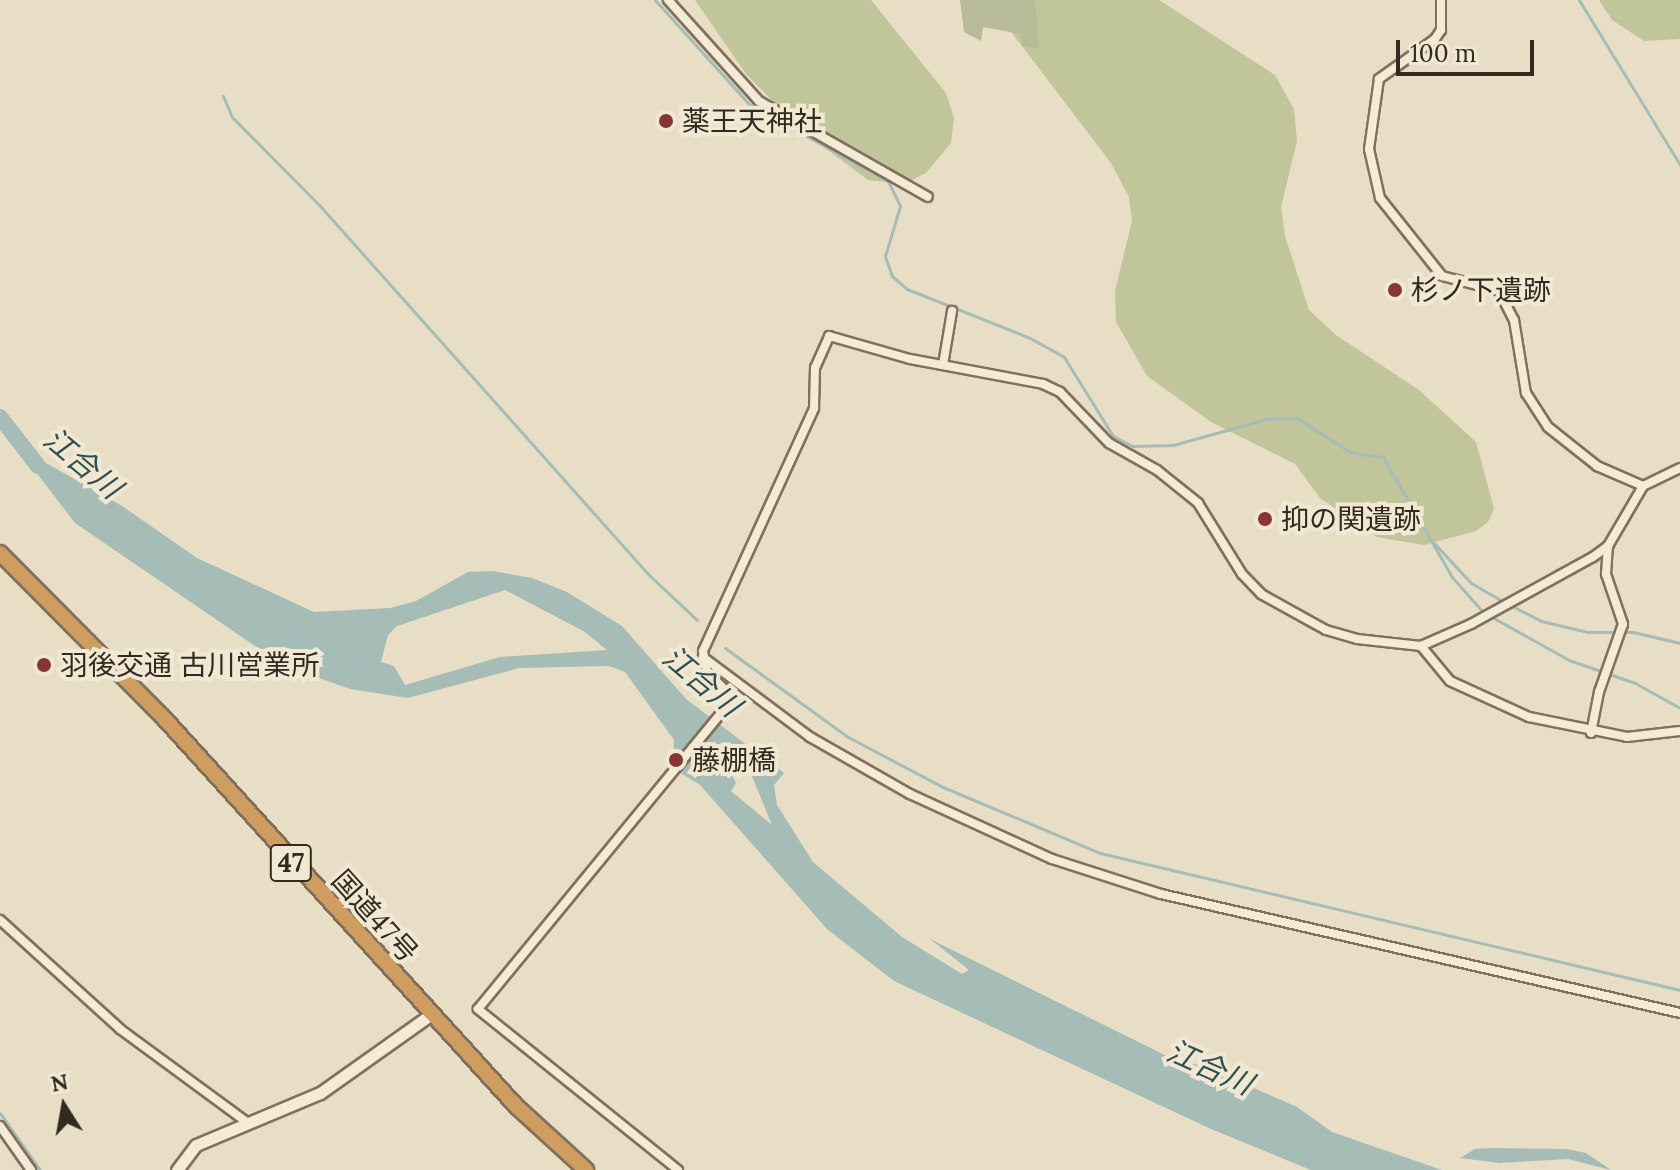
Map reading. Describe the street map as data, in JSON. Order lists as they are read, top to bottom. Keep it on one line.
{"streets":{"highway":["47","国道47号"]},"water":["江合川"],"places":["薬王天神社","杉ノ下遺跡","抑の関遺跡","羽後交通 古川営業所","藤棚橋"],"scale_bar":"100 m","north":"top"}
